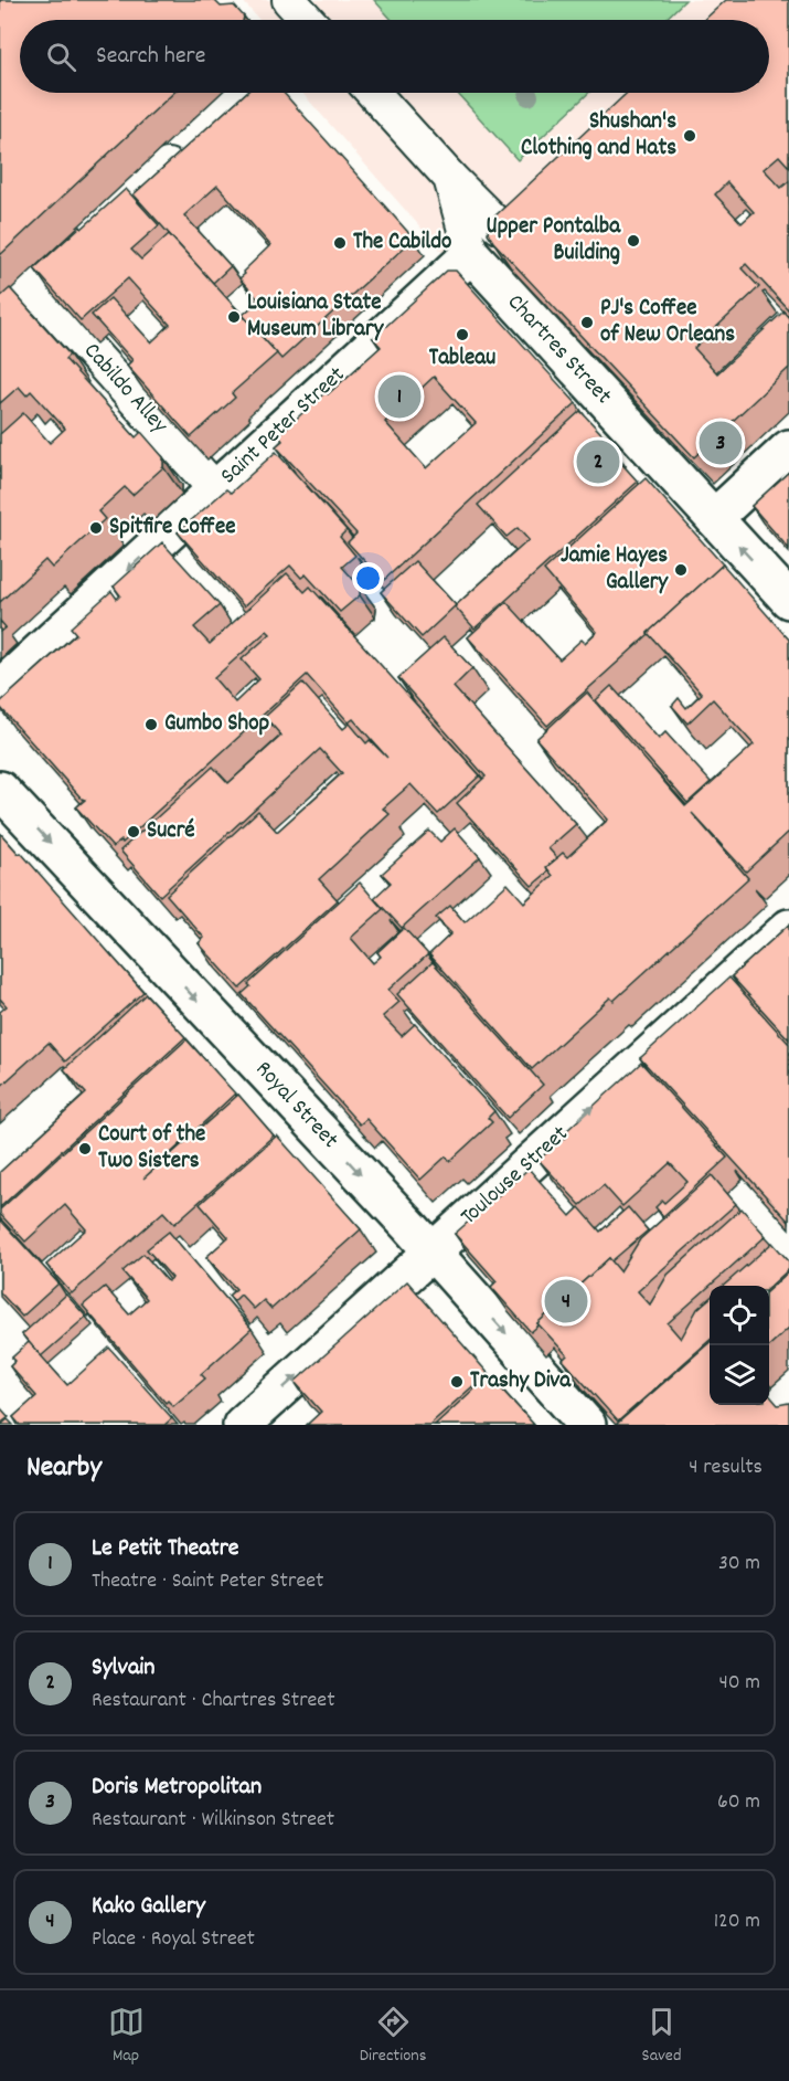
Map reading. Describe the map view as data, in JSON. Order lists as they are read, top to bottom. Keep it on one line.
{"streets":{"street":["Chartres Street","Cabildo Alley","Saint Peter Street","Royal Street","Toulouse Street"]},"crossings":[["Chartres Street","Saint Peter Street"],["Cabildo Alley","Saint Peter Street"],["Royal Street","Toulouse Street"]],"one_way":["Saint Peter Street","Royal Street","Toulouse Street"],"places":["Shushan's Clothing and Hats","Upper Pontalba Building","The Cabildo","Louisiana State Museum Library","PJ's Coffee of New Orleans","Tableau","Spitfire Coffee","Jamie Hayes Gallery","Gumbo Shop","Sucré","Court of the Two Sisters","Trashy Diva"],"page":{"search":"Search here","pins":["1","3","2","4"],"heading":["Nearby","4 results"],"list":[{"mark":"1","name":"Le Petit Theatre","note":"Theatre · Saint Peter Street","value":"30 m"},{"mark":"2","name":"Sylvain","note":"Restaurant · Chartres Street","value":"40 m"},{"mark":"3","name":"Doris Metropolitan","note":"Restaurant · Wilkinson Street","value":"60 m"},{"mark":"4","name":"Kako Gallery","note":"Place · Royal Street","value":"120 m"}],"nav":["Map","Directions","Saved"]}}
